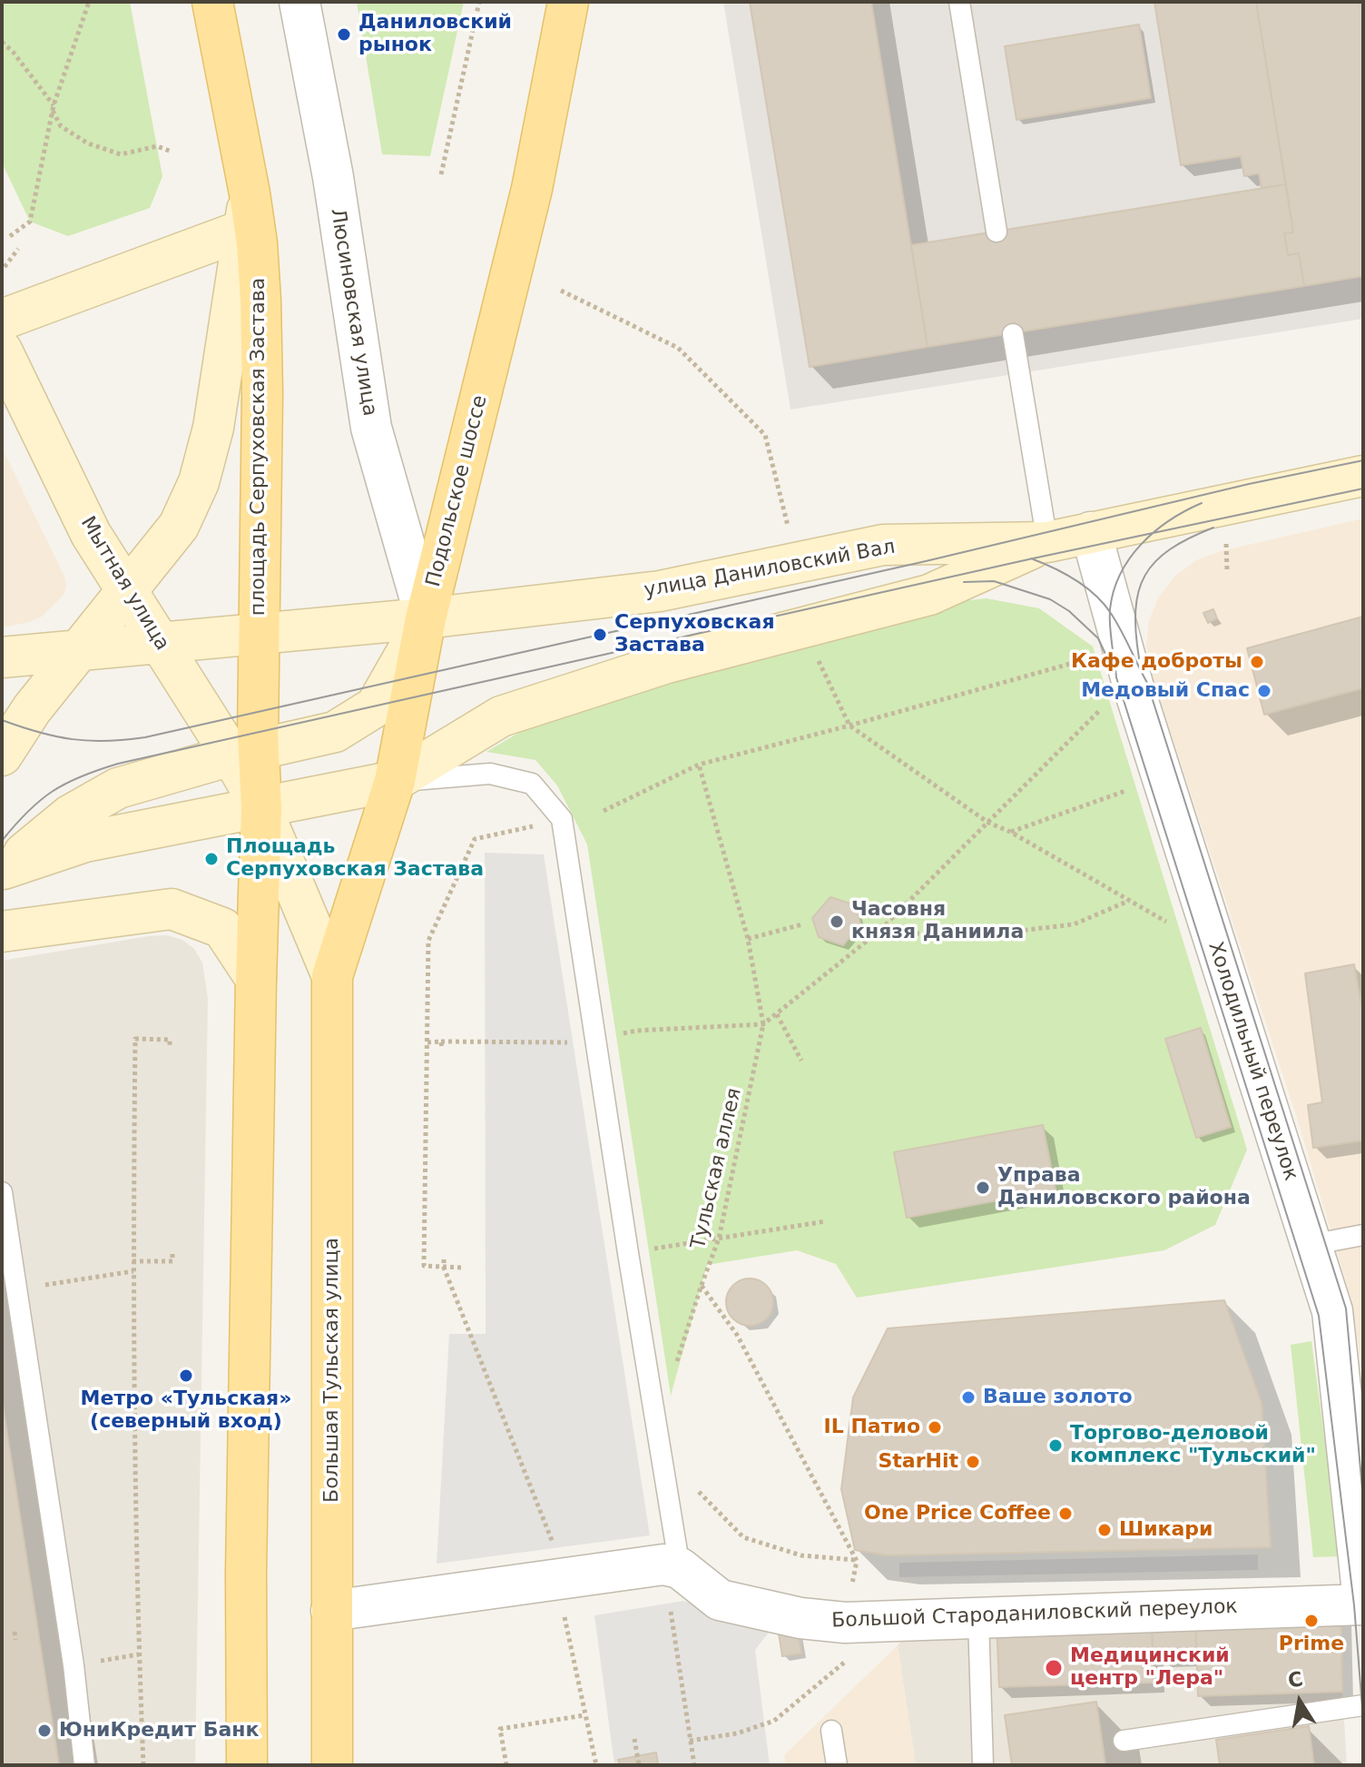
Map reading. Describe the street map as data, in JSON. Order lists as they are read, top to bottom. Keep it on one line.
{"streets":{"main road":["площадь Серпуховская Застава","Подольское шоссе","улица Даниловский Вал","Мытная улица","Большая Тульская улица"],"street":["Люсиновская улица","Холодильный переулок","Большой Староданиловский переулок"],"path":["Тульская аллея"]},"crossings":[["Люсиновская улица","Подольское шоссе"],["Люсиновская улица","улица Даниловский Вал"],["площадь Серпуховская Застава","Подольское шоссе"],["площадь Серпуховская Застава","улица Даниловский Вал"],["площадь Серпуховская Застава","Мытная улица"],["площадь Серпуховская Застава","Большая Тульская улица"],["Подольское шоссе","улица Даниловский Вал"],["Подольское шоссе","Большая Тульская улица"],["улица Даниловский Вал","Холодильный переулок"],["Холодильный переулок","Большой Староданиловский переулок"]],"places":["Даниловский рынок","Серпуховская Застава","Кафе доброты","Медовый Спас","Площадь Серпуховская Застава","Часовня князя Даниила","Управа Даниловского района","Метро «Тульская» (северный вход)","Ваше золото","IL Патио","Торгово-деловой комплекс \"Тульский\"","StarHit","One Price Coffee","Шикари","Prime","Медицинский центр \"Лера\"","ЮниКредит Банк"],"north":"top"}
